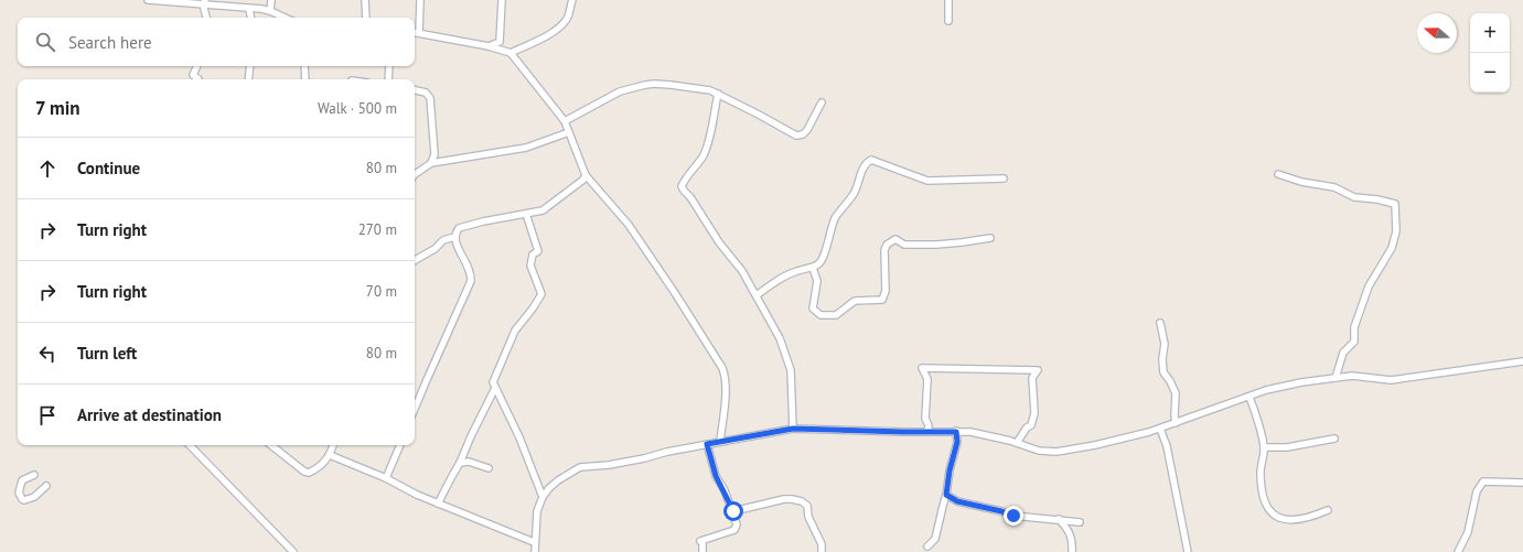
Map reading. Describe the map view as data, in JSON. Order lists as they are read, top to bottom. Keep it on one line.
{"north":"left","page":{"map_buttons":["+","−"],"search":"Search here","heading":["7 min","Walk · 500 m"],"list":[["Continue","80 m"],["Turn right","270 m"],["Turn right","70 m"],["Turn left","80 m"],"Arrive at destination"]}}
